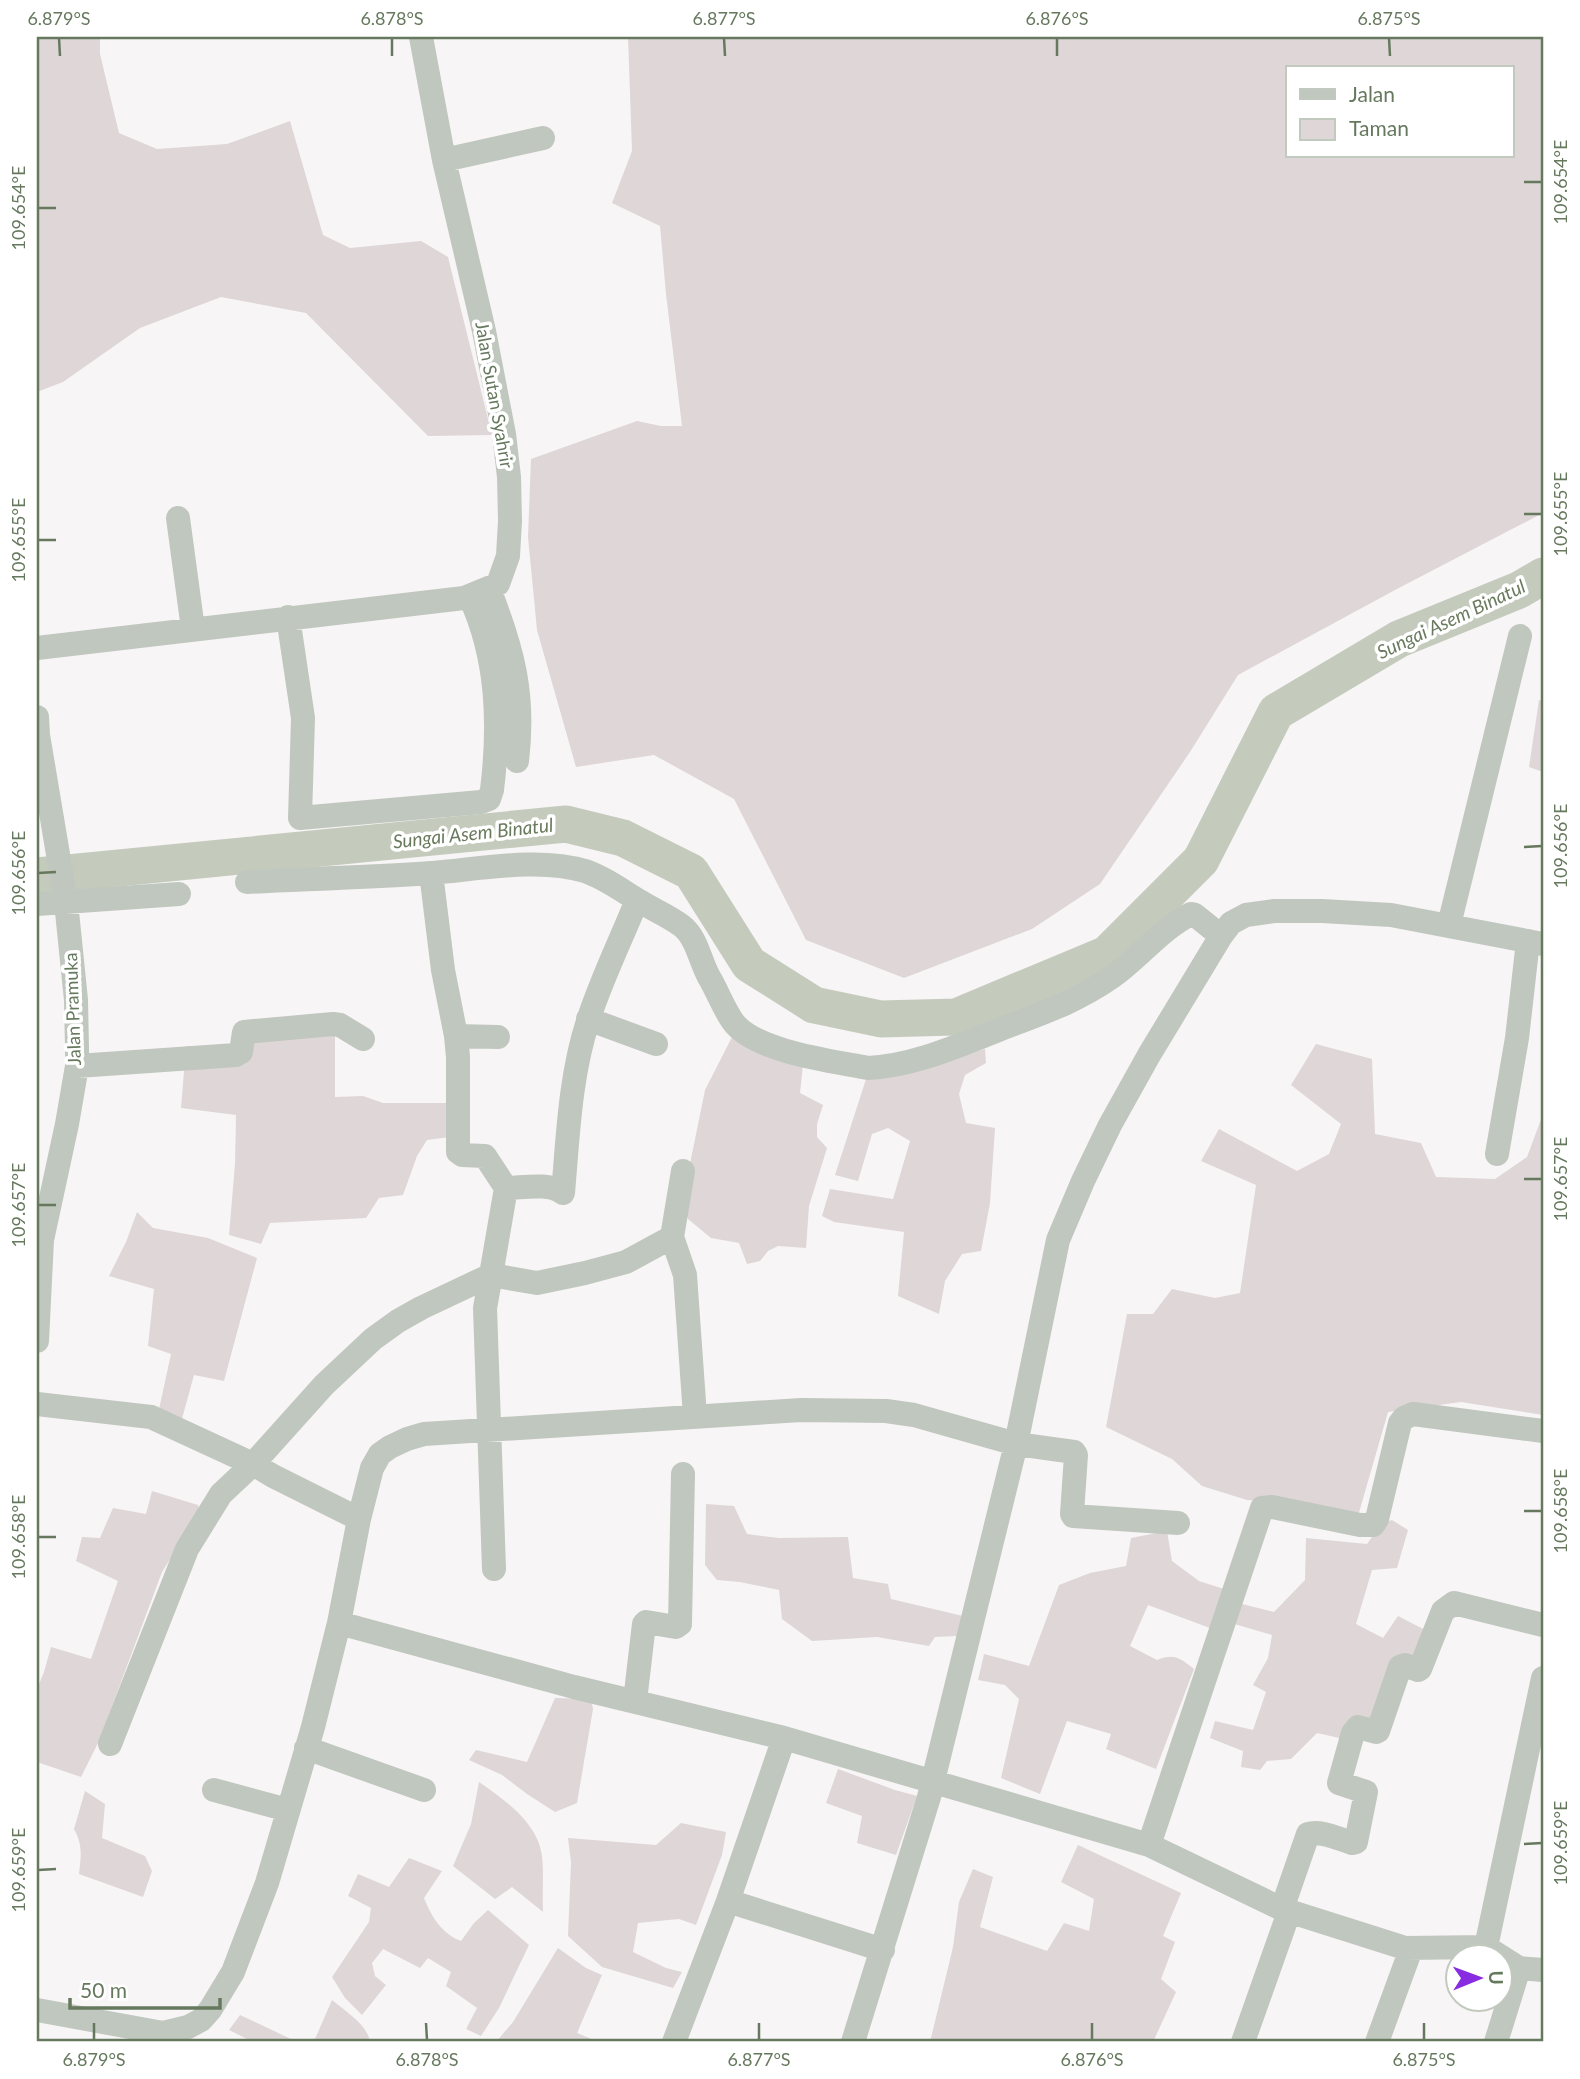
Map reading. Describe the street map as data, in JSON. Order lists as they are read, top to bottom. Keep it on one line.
{"streets":{"street":["Jalan Sutan Syahrir","Jalan Pramuka"]},"water":["Sungai Asem Binatul"],"legend":["Jalan","Taman"],"scale_bar":"50 m","north":"right","coordinates":["6.879°S","6.878°S","6.877°S","6.876°S","6.875°S","109.654°E","109.655°E","109.656°E","109.657°E","109.658°E","109.659°E"]}
